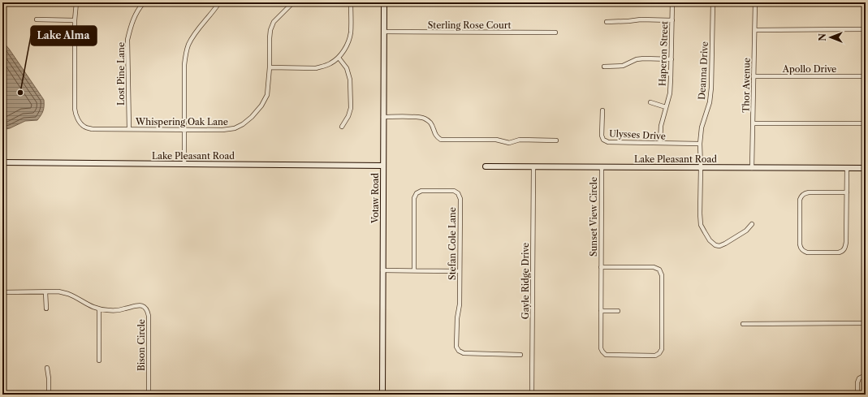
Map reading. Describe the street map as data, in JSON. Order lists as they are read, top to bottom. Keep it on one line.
{"streets":{"street":["Sterling Rose Court","Haperon Street","Apollo Drive","Deanna Drive","Lost Pine Lane","Thor Avenue","Whispering Oak Lane","Ulysses Drive","Lake Pleasant Road","Votaw Road","Sunset View Circle","Stefan Cole Lane","Gayle Ridge Drive","Bison Circle"]},"crossings":[["Sterling Rose Court","Votaw Road"],["Haperon Street","Ulysses Drive"],["Apollo Drive","Thor Avenue"],["Deanna Drive","Ulysses Drive"],["Deanna Drive","Lake Pleasant Road"],["Lost Pine Lane","Whispering Oak Lane"],["Thor Avenue","Lake Pleasant Road"],["Lake Pleasant Road","Votaw Road"],["Lake Pleasant Road","Sunset View Circle"],["Lake Pleasant Road","Gayle Ridge Drive"]],"places":["Lake Alma"],"north":"left"}
